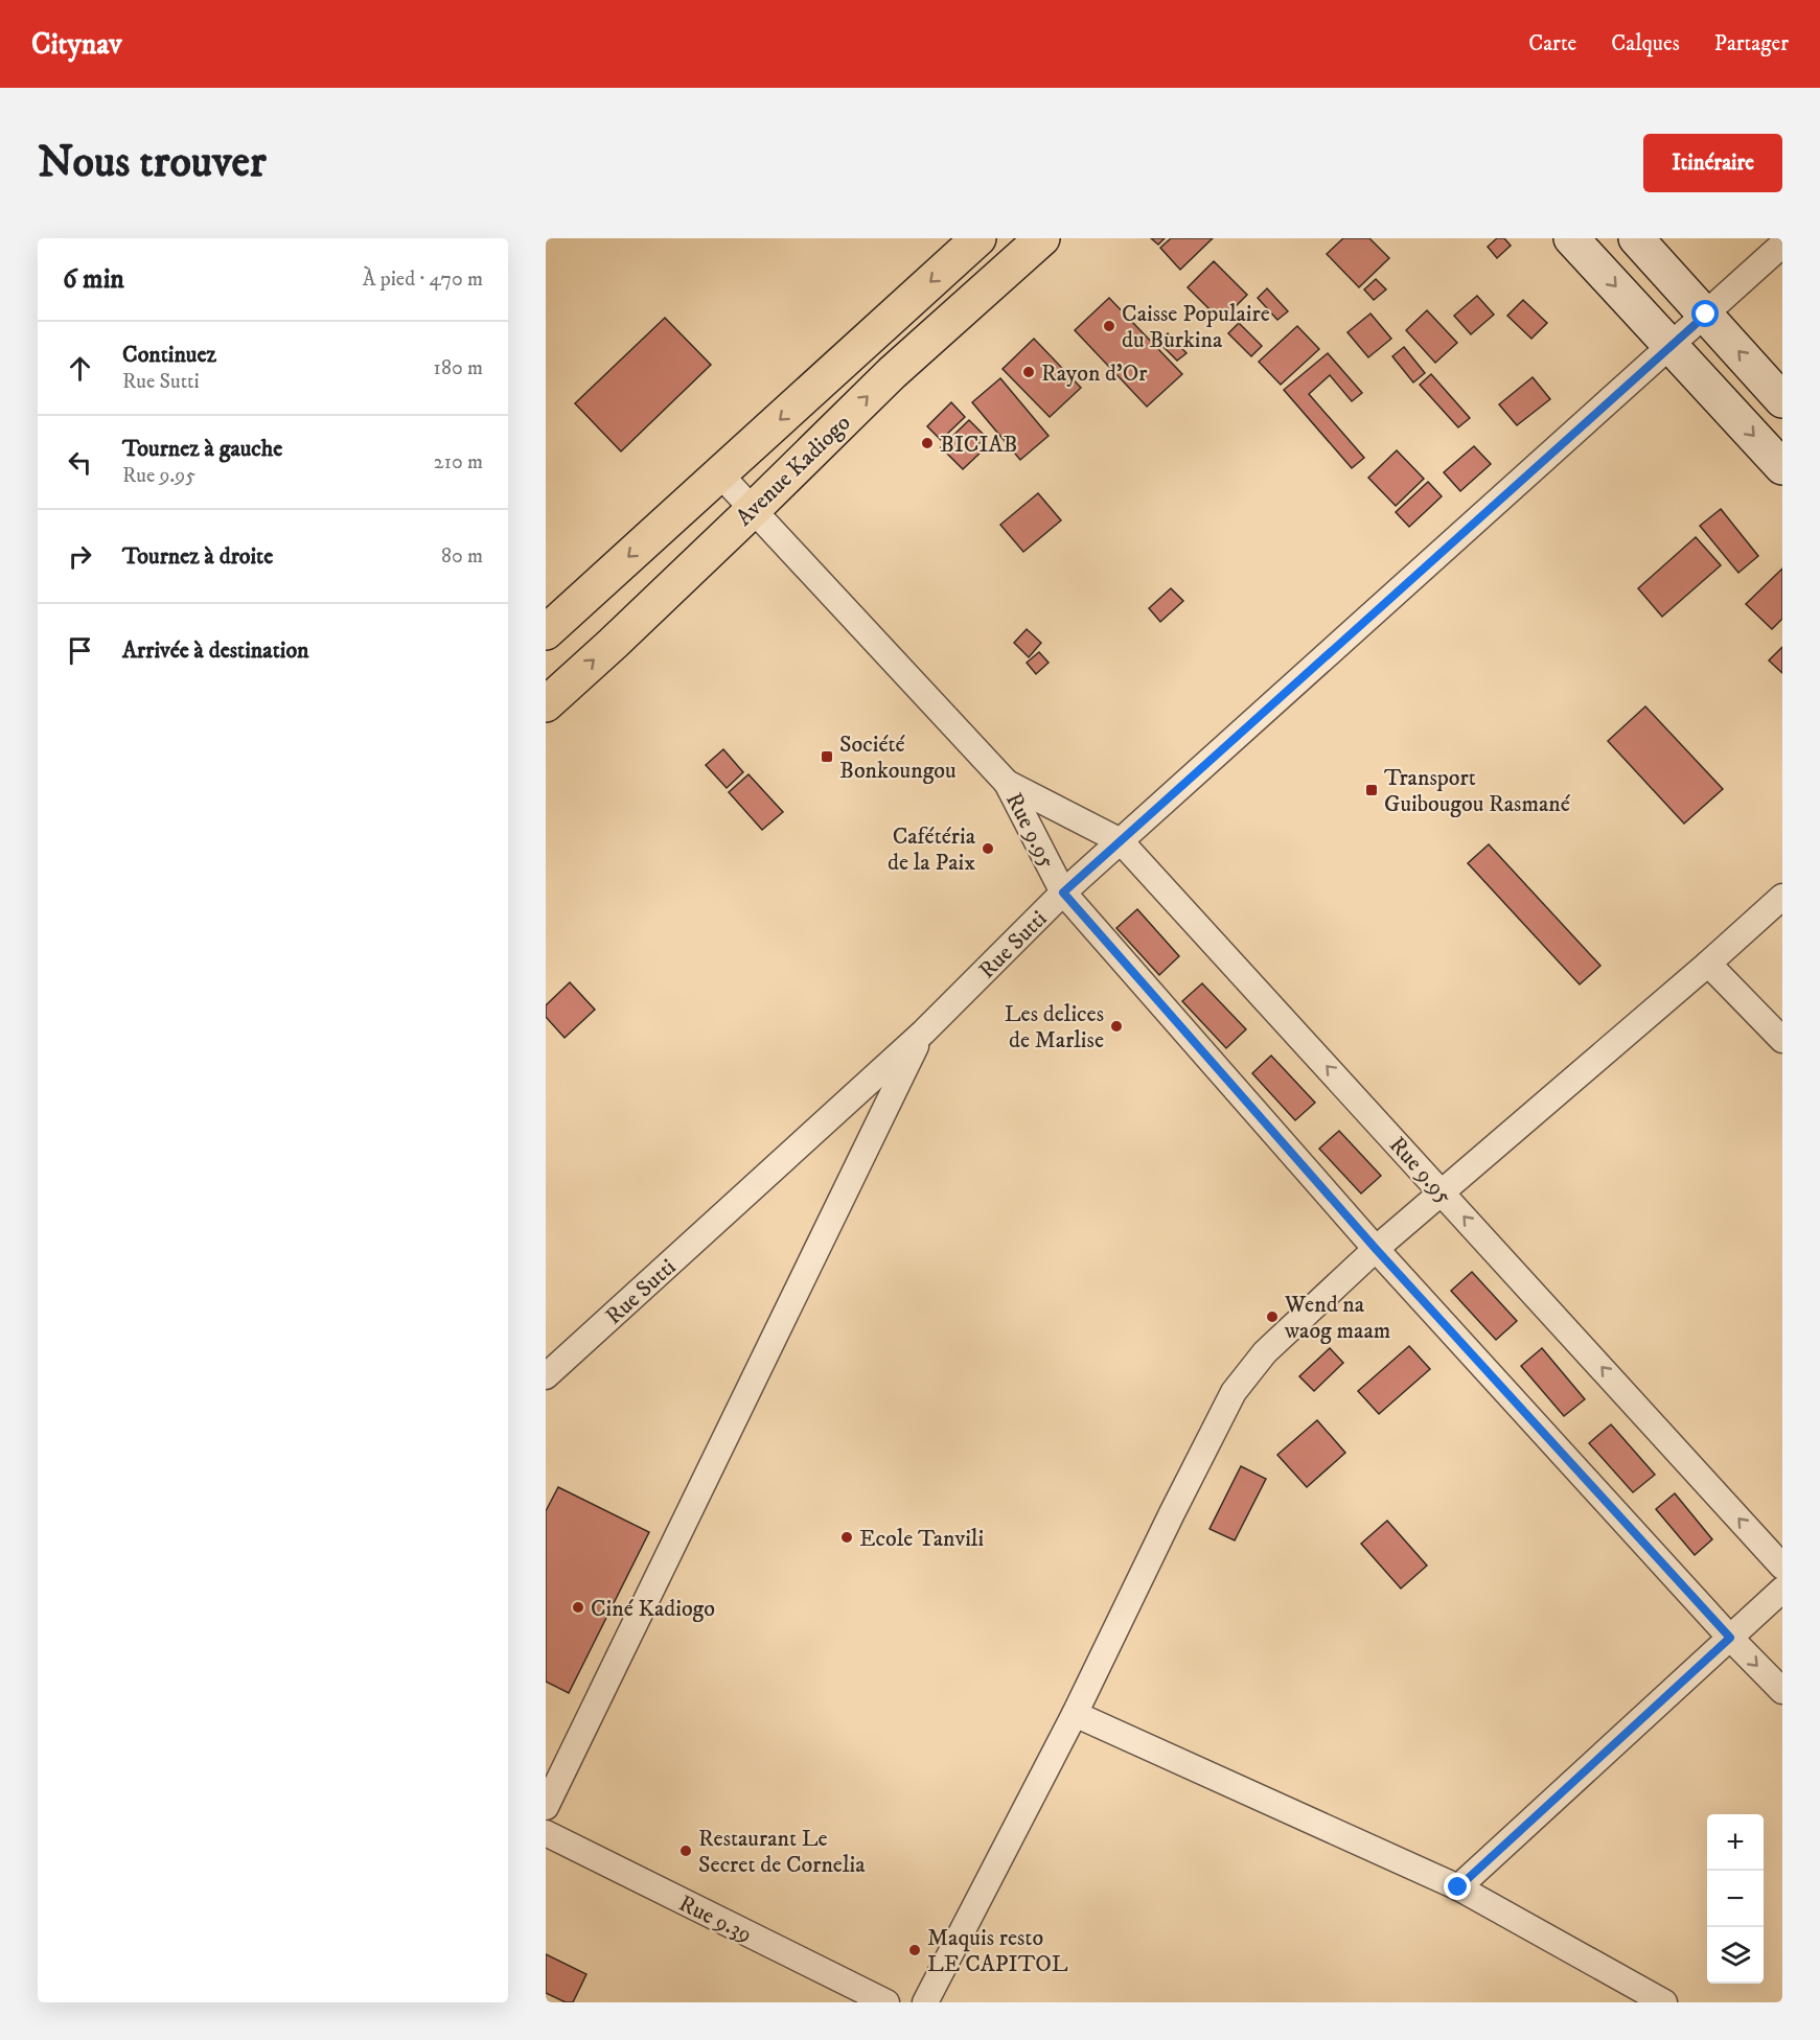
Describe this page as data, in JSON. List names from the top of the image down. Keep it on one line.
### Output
{"streets":{"highway":["Avenue Kadiogo"],"street":["Rue 9.95","Rue Sutti","Rue 9.39"]},"crossings":[["Avenue Kadiogo","Rue 9.95"],["Rue 9.95","Rue Sutti"]],"places":{"other":["Caisse Populaire du Burkina","Rayon d'Or","BICIAB","Cafétéria de la Paix","Les delices de Marlise","Wend na waog maam","Ecole Tanvili","Ciné Kadiogo","Restaurant Le Secret de Cornelia","Maquis resto LE CAPITOL"],"transit":["Société Bonkoungou","Transport Guibougou Rasmané"]},"page":{"header":"Citynav","nav":["Carte","Calques","Partager"],"buttons":"Itinéraire","title":"Nous trouver","heading":["6 min","À pied · 470 m"],"list":[["Continuez","Rue Sutti","180 m"],["Tournez à gauche","Rue 9.95","210 m"],["Tournez à droite","80 m"],"Arrivée à destination"],"map_buttons":["+","−"]}}
